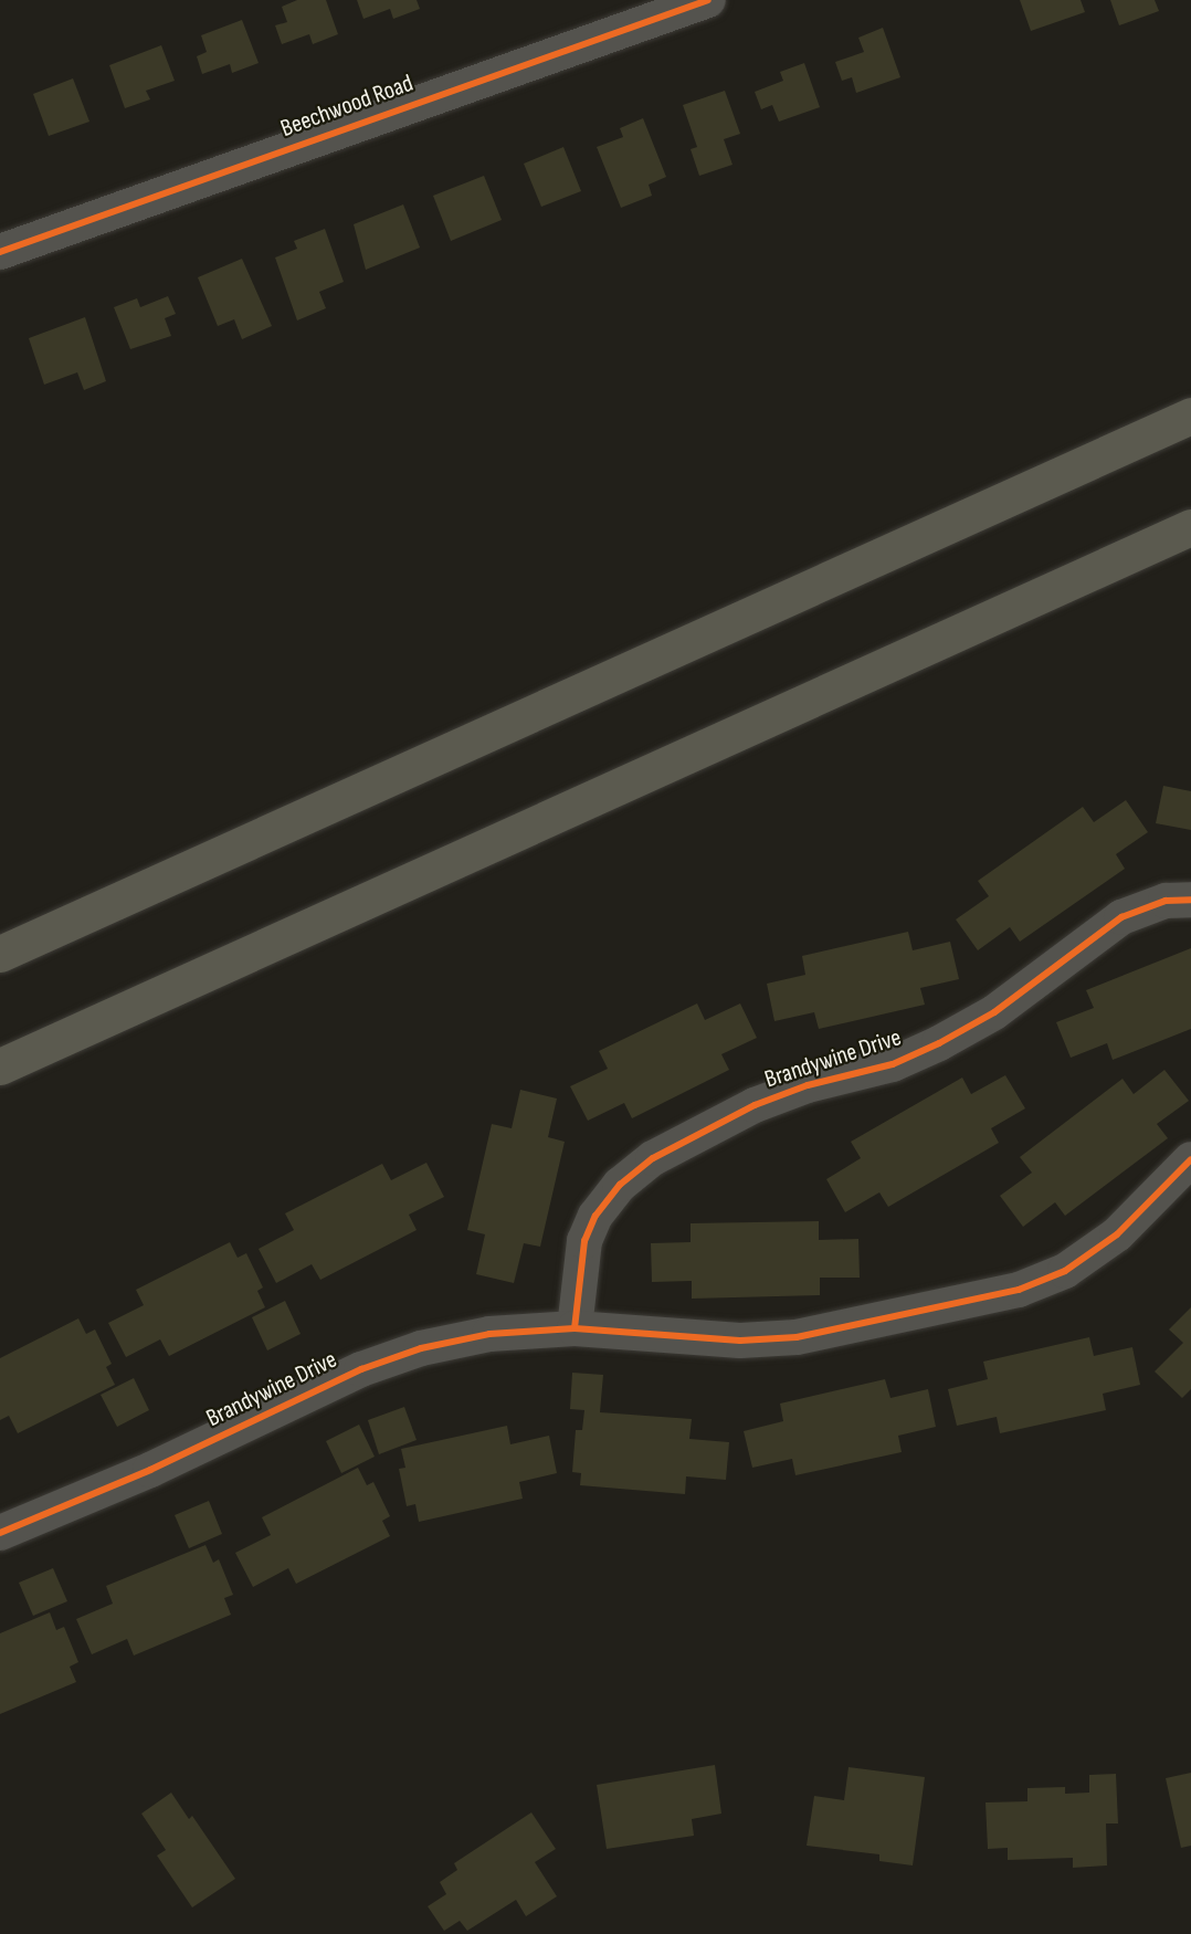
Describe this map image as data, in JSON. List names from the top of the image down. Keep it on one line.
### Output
{"streets":{"street":["Beechwood Road","Brandywine Drive"]}}
